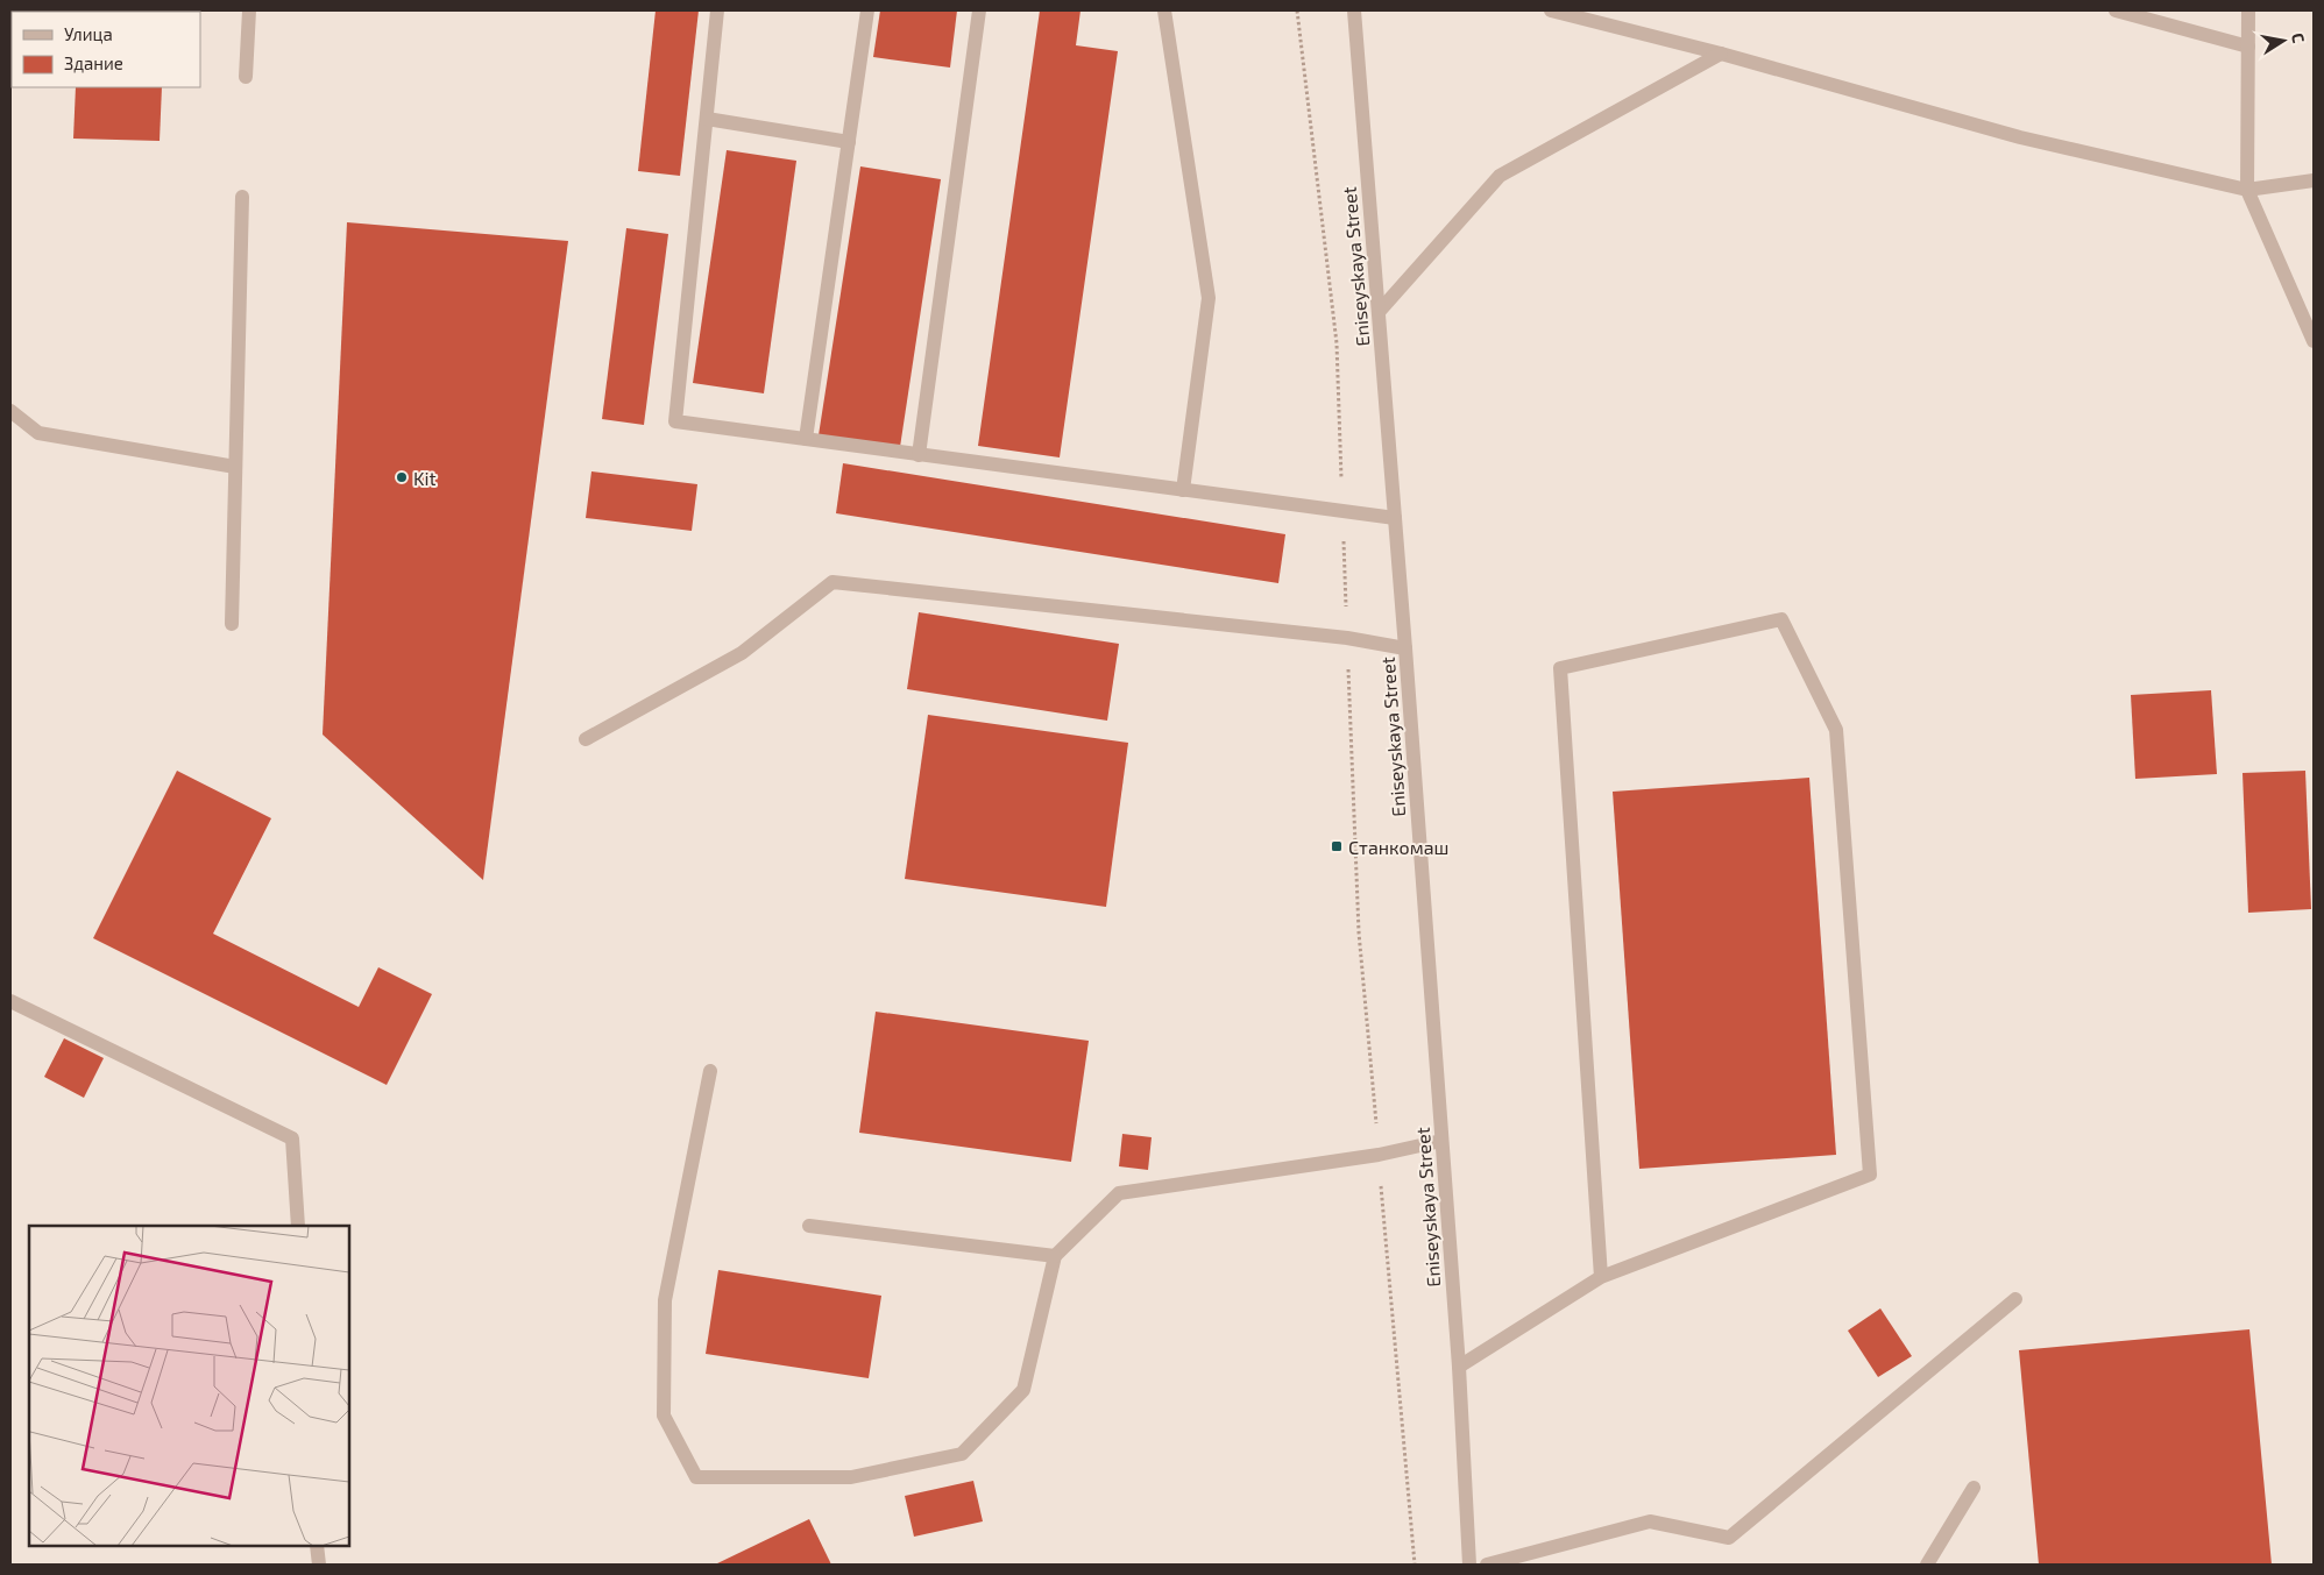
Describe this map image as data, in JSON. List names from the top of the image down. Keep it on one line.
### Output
{"streets":{"street":["Eniseyskaya Street"]},"places":{"other":["Kit"],"transit":["Станкомаш"]},"legend":["Улица","Здание"],"north":"right"}
